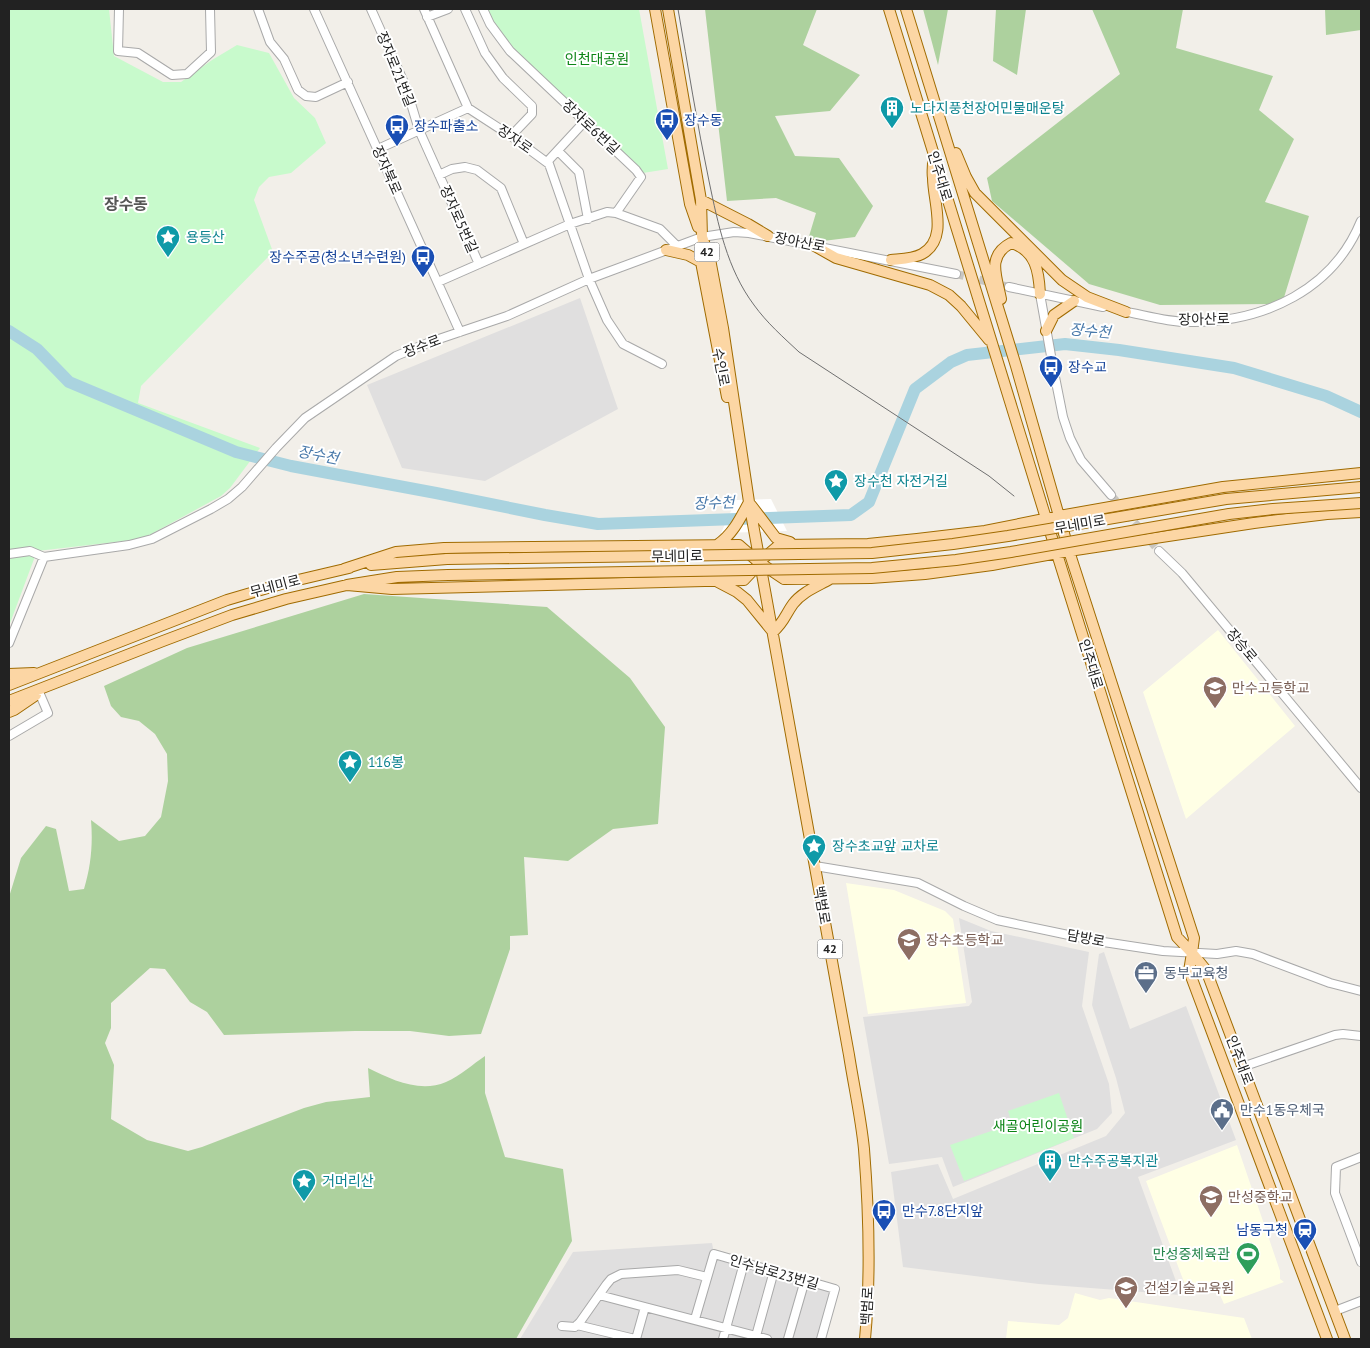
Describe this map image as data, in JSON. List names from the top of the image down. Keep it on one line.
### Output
{"streets":{"main road":["인주대로","42","수인로","무네미로","백범로"],"street":["장자로21번길","장자로6번길","장자로","장자북로","장자로5번길","장아산로","장수로","장승로","담방로","인수남로23번길"]},"crossings":[["장자로21번길","장자로5번길"],["장자로","장자로5번길"],["장자로","장수로"],["장자북로","장자로5번길"],["장자북로","장수로"],["인주대로","담방로"],["장아산로","장수로"],["장아산로","수인로"],["장수로","수인로"],["수인로","백범로"],["백범로","담방로"]],"districts":["장수동"],"water":["장수천"],"parks":["인천대공원","새골어린이공원"],"places":{"building":["노다지풍천장어민물매운탕","만수주공복지관"],"bus stop":["장수동","장수파출소","장수주공(청소년수련원)","장수교","만수7.8단지앞"],"place":["용등산","장수천 자전거길","116봉","장수초교앞 교차로","거머리산"],"school or university":["만수고등학교","장수초등학교","만성중학교","건설기술교육원"],"office":["동부교육청"],"public building":["만수1동우체국"],"station":["남동구청"],"sports":["만성중체육관"]}}
